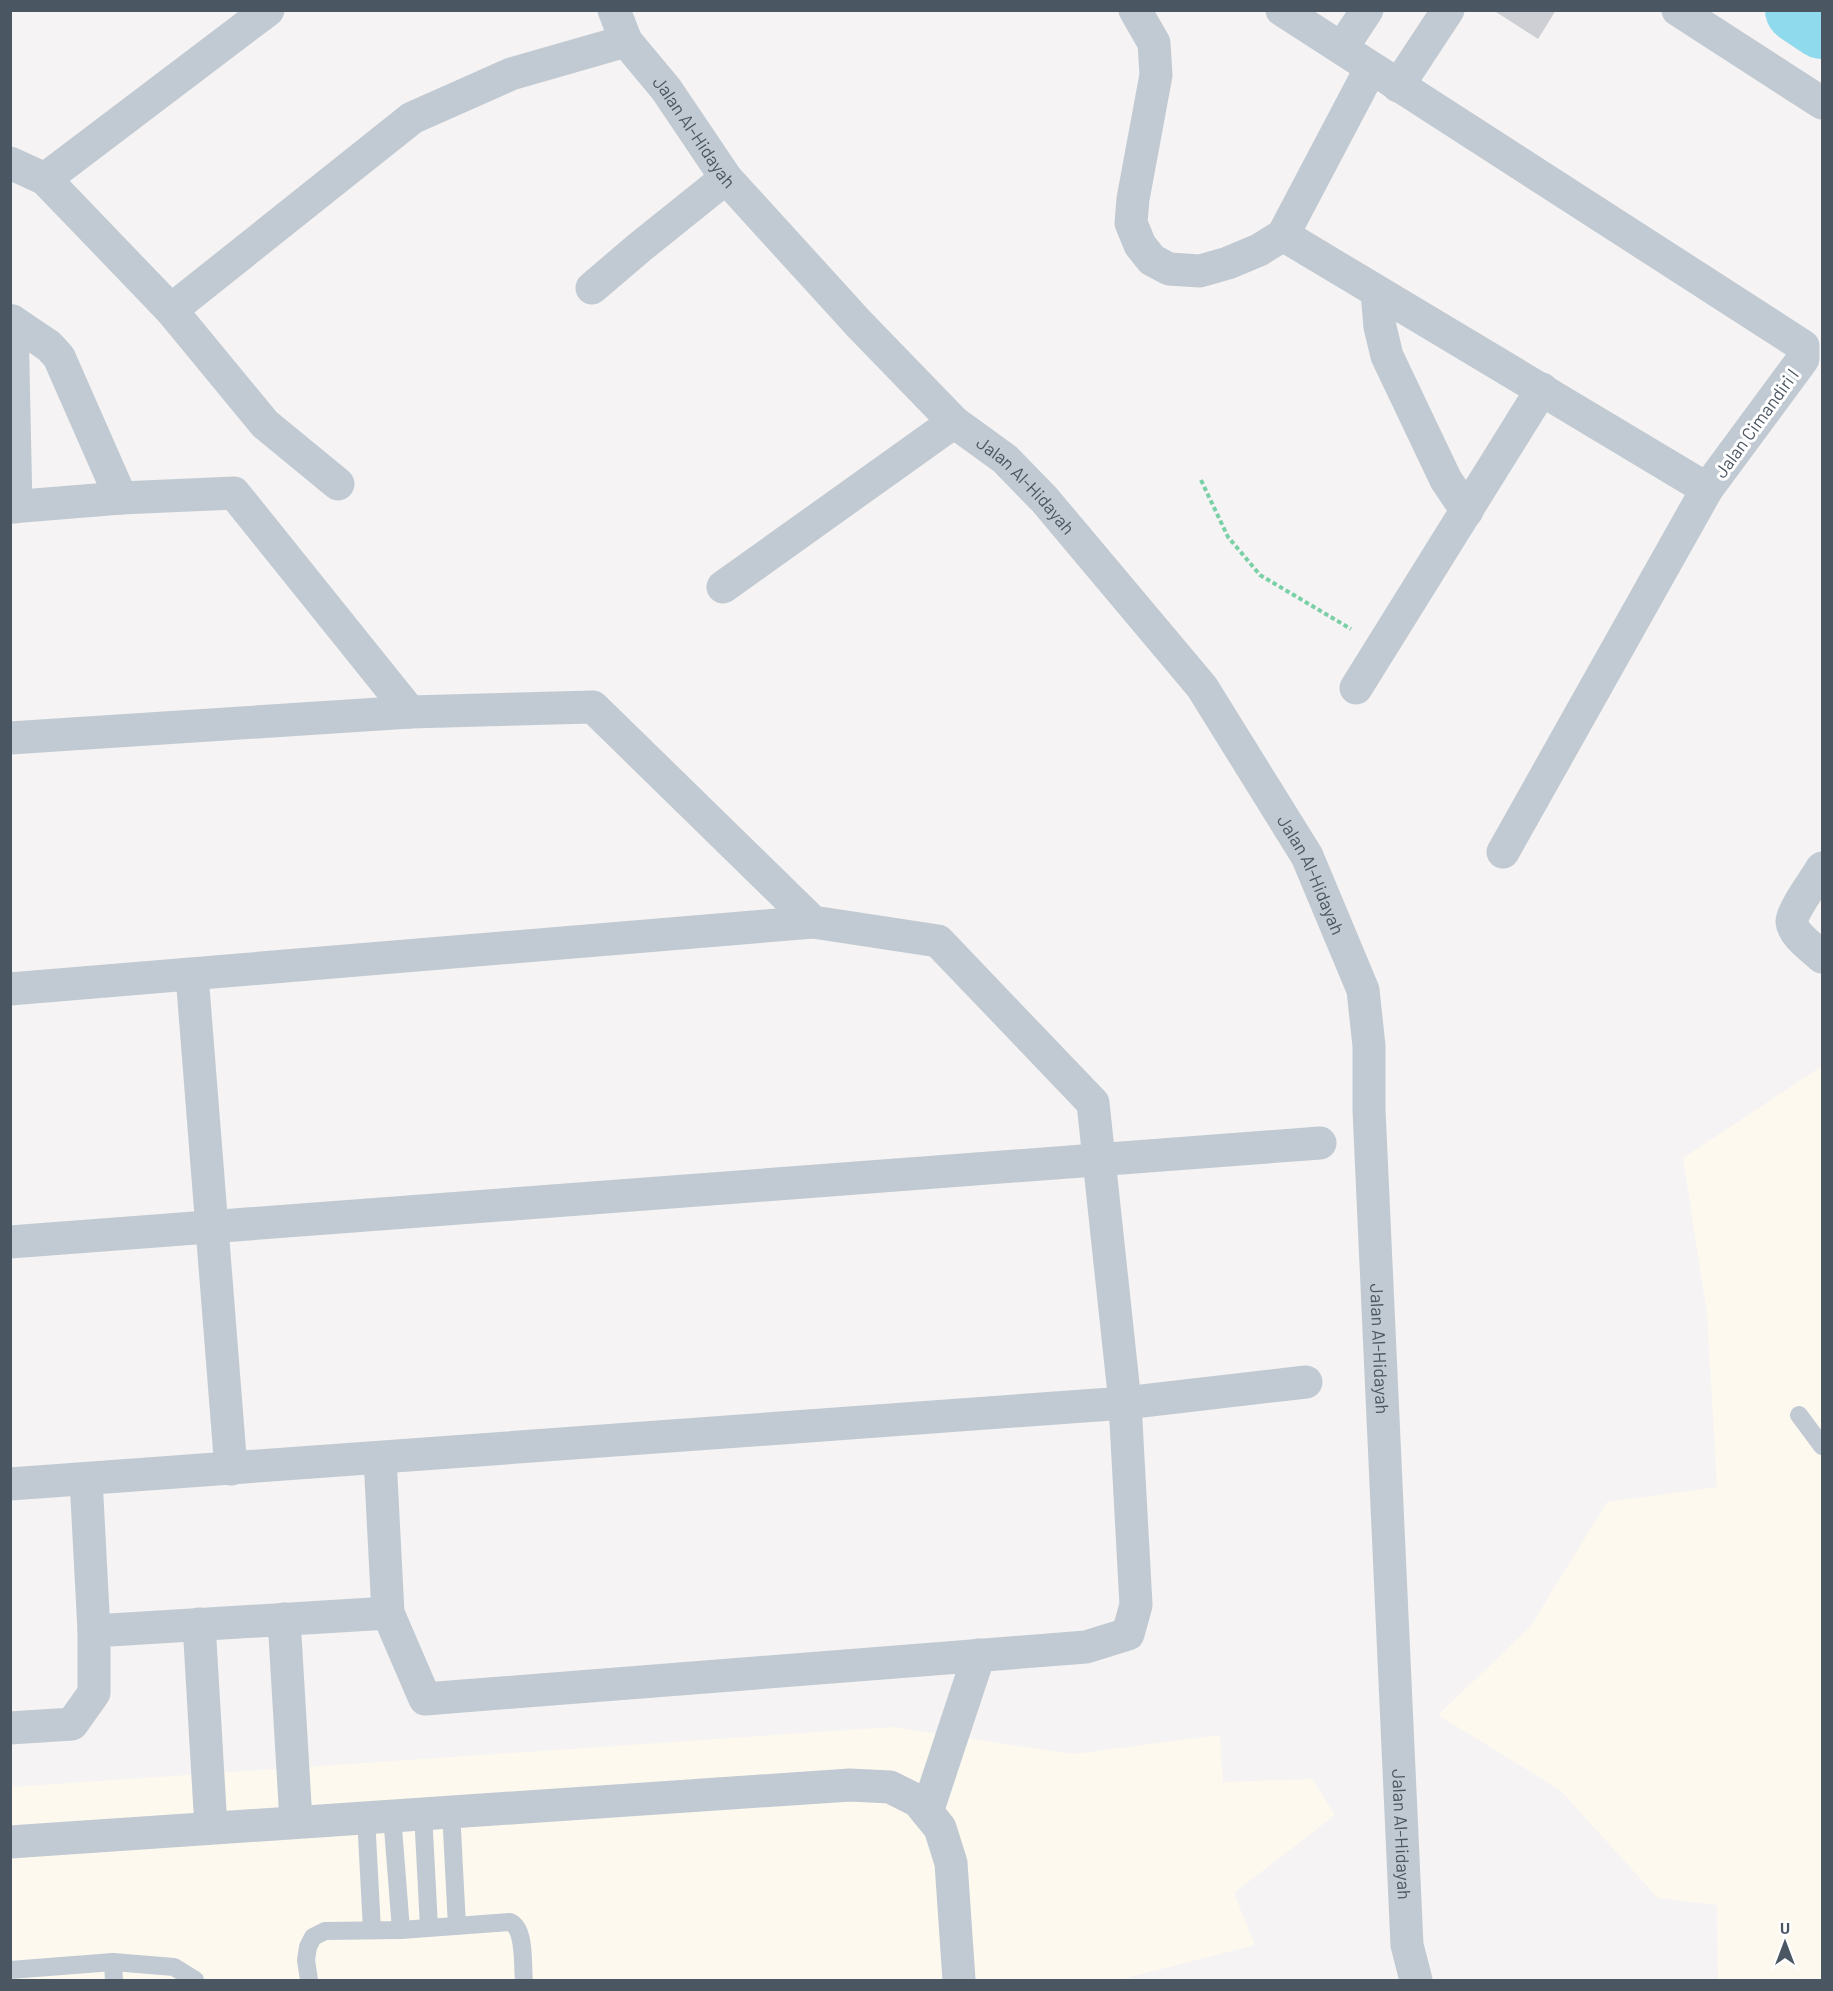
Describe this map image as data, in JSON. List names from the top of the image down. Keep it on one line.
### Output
{"streets":{"street":["Jalan Al-Hidayah","Jalan Cimandiri I"]},"north":"top"}
